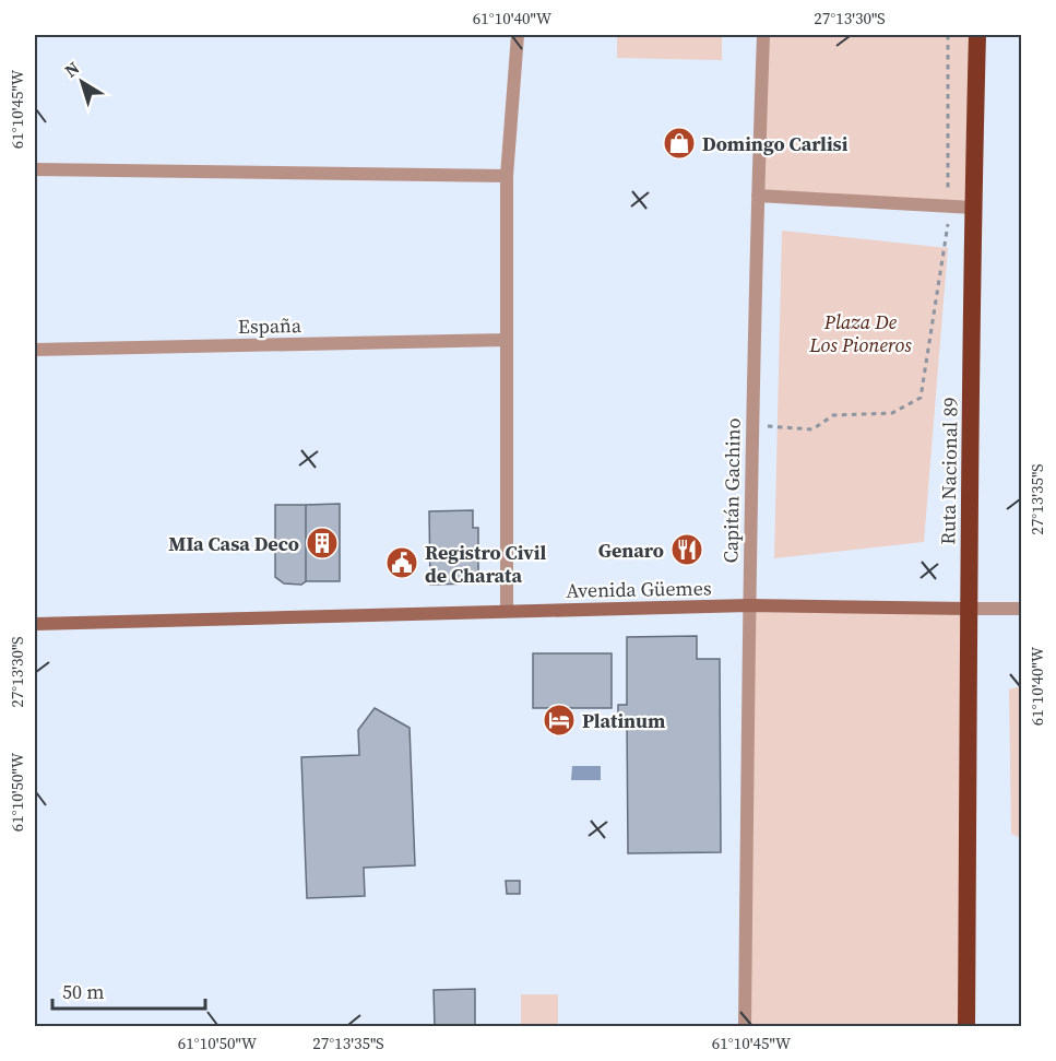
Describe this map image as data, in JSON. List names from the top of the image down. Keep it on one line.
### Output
{"streets":{"highway":["Ruta Nacional 89"],"main road":["Avenida Güemes"],"street":["España","Capitán Gachino"]},"crossings":[["Ruta Nacional 89","Avenida Güemes"],["Capitán Gachino","Avenida Güemes"]],"parks":["Plaza De Los Pioneros"],"places":{"shop":["Domingo Carlisi"],"building":["MIa Casa Deco"],"restaurant":["Genaro"],"public building":["Registro Civil de Charata"],"hotel":["Platinum"]},"scale_bar":"50 m","north":"top left","coordinates":["61°10'40\"W","27°13'30\"S","61°10'45\"W","27°13'35\"S","61°10'50\"W"]}
